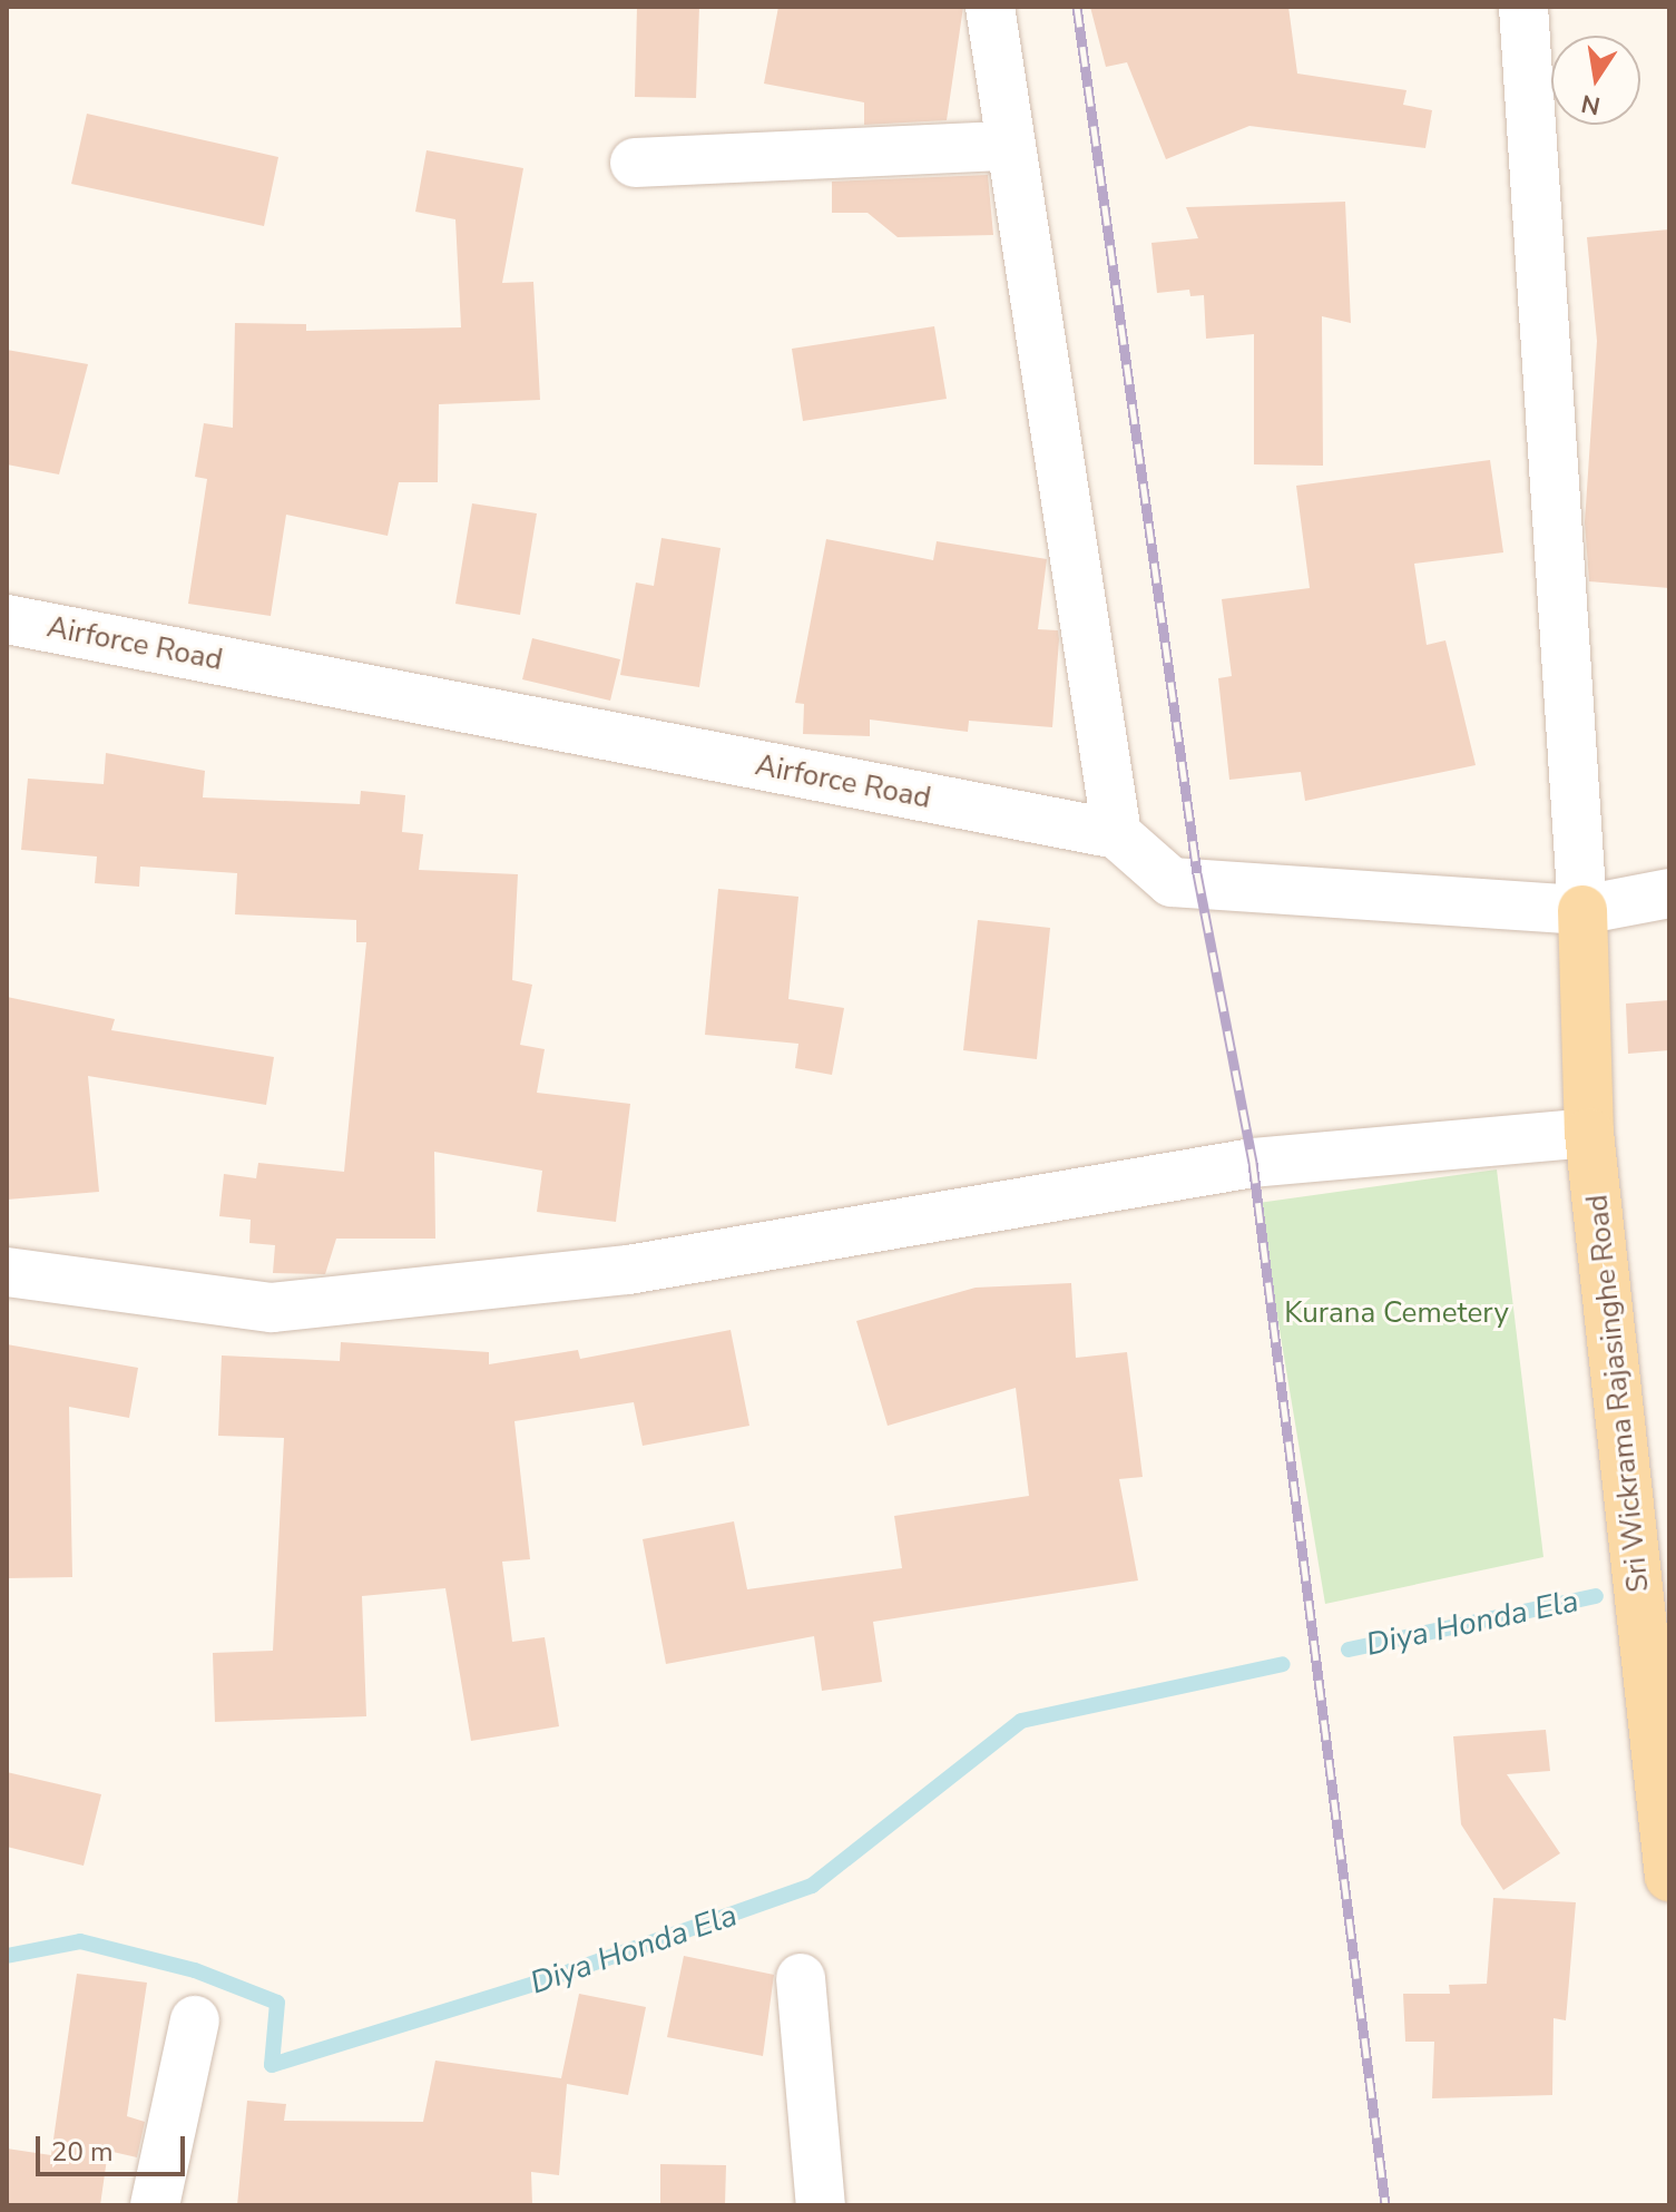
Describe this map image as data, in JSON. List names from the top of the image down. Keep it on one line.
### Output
{"streets":{"main road":["Sri Wickrama Rajasinghe Road"],"street":["Airforce Road"]},"water":["Diya Honda Ela"],"parks":["Kurana Cemetery"],"scale_bar":"20 m","north":"bottom"}
